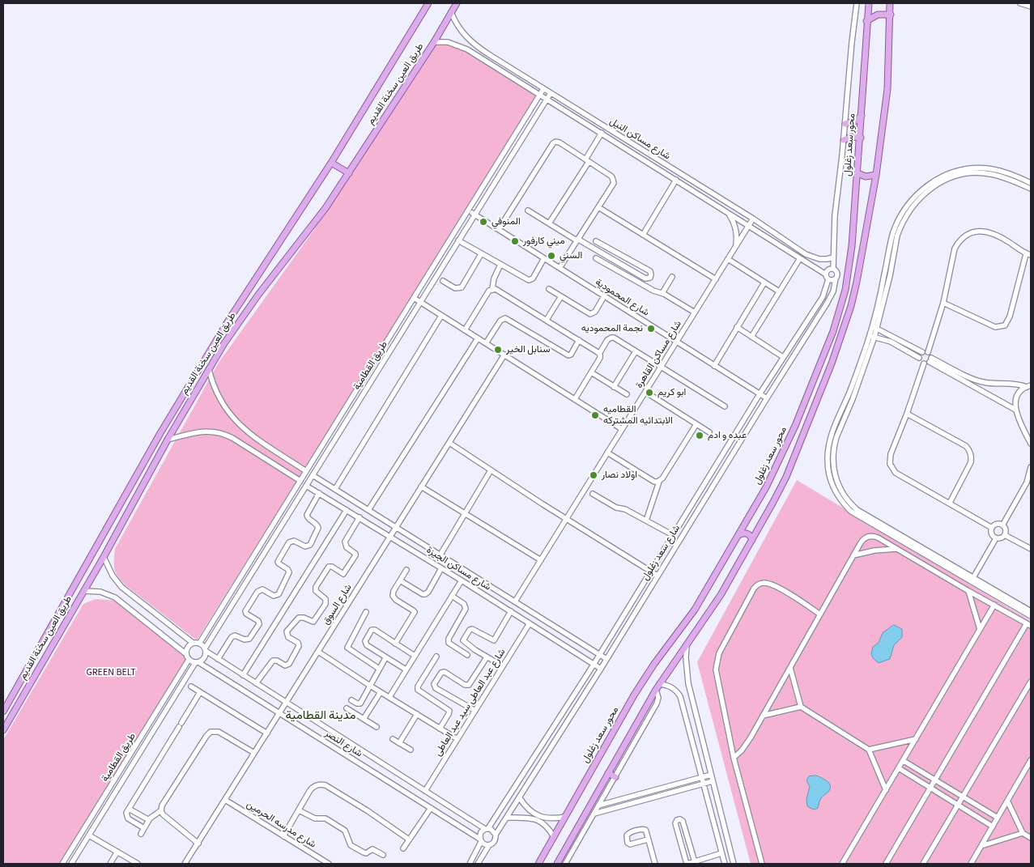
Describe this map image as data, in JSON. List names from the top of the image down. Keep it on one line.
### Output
{"streets":{"main road":["طريق العين سخنة القديم","محور سعد زغلول"],"street":["شارع مساكن النيل","شارع المحمودية","شارع مساكن القاهرة","طريق القطامية","شارع سعد زغلول","شارع مساكن الجيزة","شارع السوق","شارع عبد العاطى سيد عبد العاطى","شارع النصر","شارع مدرسه الحرمين"]},"crossings":[["طريق العين سخنة القديم","شارع مساكن النيل"],["شارع مساكن النيل","شارع مساكن القاهرة"],["شارع مساكن النيل","طريق القطامية"],["شارع مساكن النيل","شارع سعد زغلول"],["شارع المحمودية","شارع مساكن القاهرة"],["شارع المحمودية","طريق القطامية"],["شارع المحمودية","شارع سعد زغلول"],["شارع مساكن القاهرة","شارع مساكن الجيزة"],["طريق القطامية","شارع مساكن الجيزة"],["طريق القطامية","شارع النصر"],["شارع سعد زغلول","شارع مساكن الجيزة"],["شارع سعد زغلول","شارع النصر"],["شارع مساكن الجيزة","شارع السوق"],["شارع مساكن الجيزة","شارع عبد العاطى سيد عبد العاطى"],["شارع السوق","شارع النصر"],["شارع السوق","شارع مدرسه الحرمين"],["شارع عبد العاطى سيد عبد العاطى","شارع النصر"]],"districts":["مدينة القطامية"],"parks":["GREEN BELT"],"places":["المنوفي","ميني كارفور","السني","نجمة المحموديه","سنابل الخير","ابو كريم","القطاميه الابتدائيه المشتركه","عبده و ادم","اولاد نصار"]}
